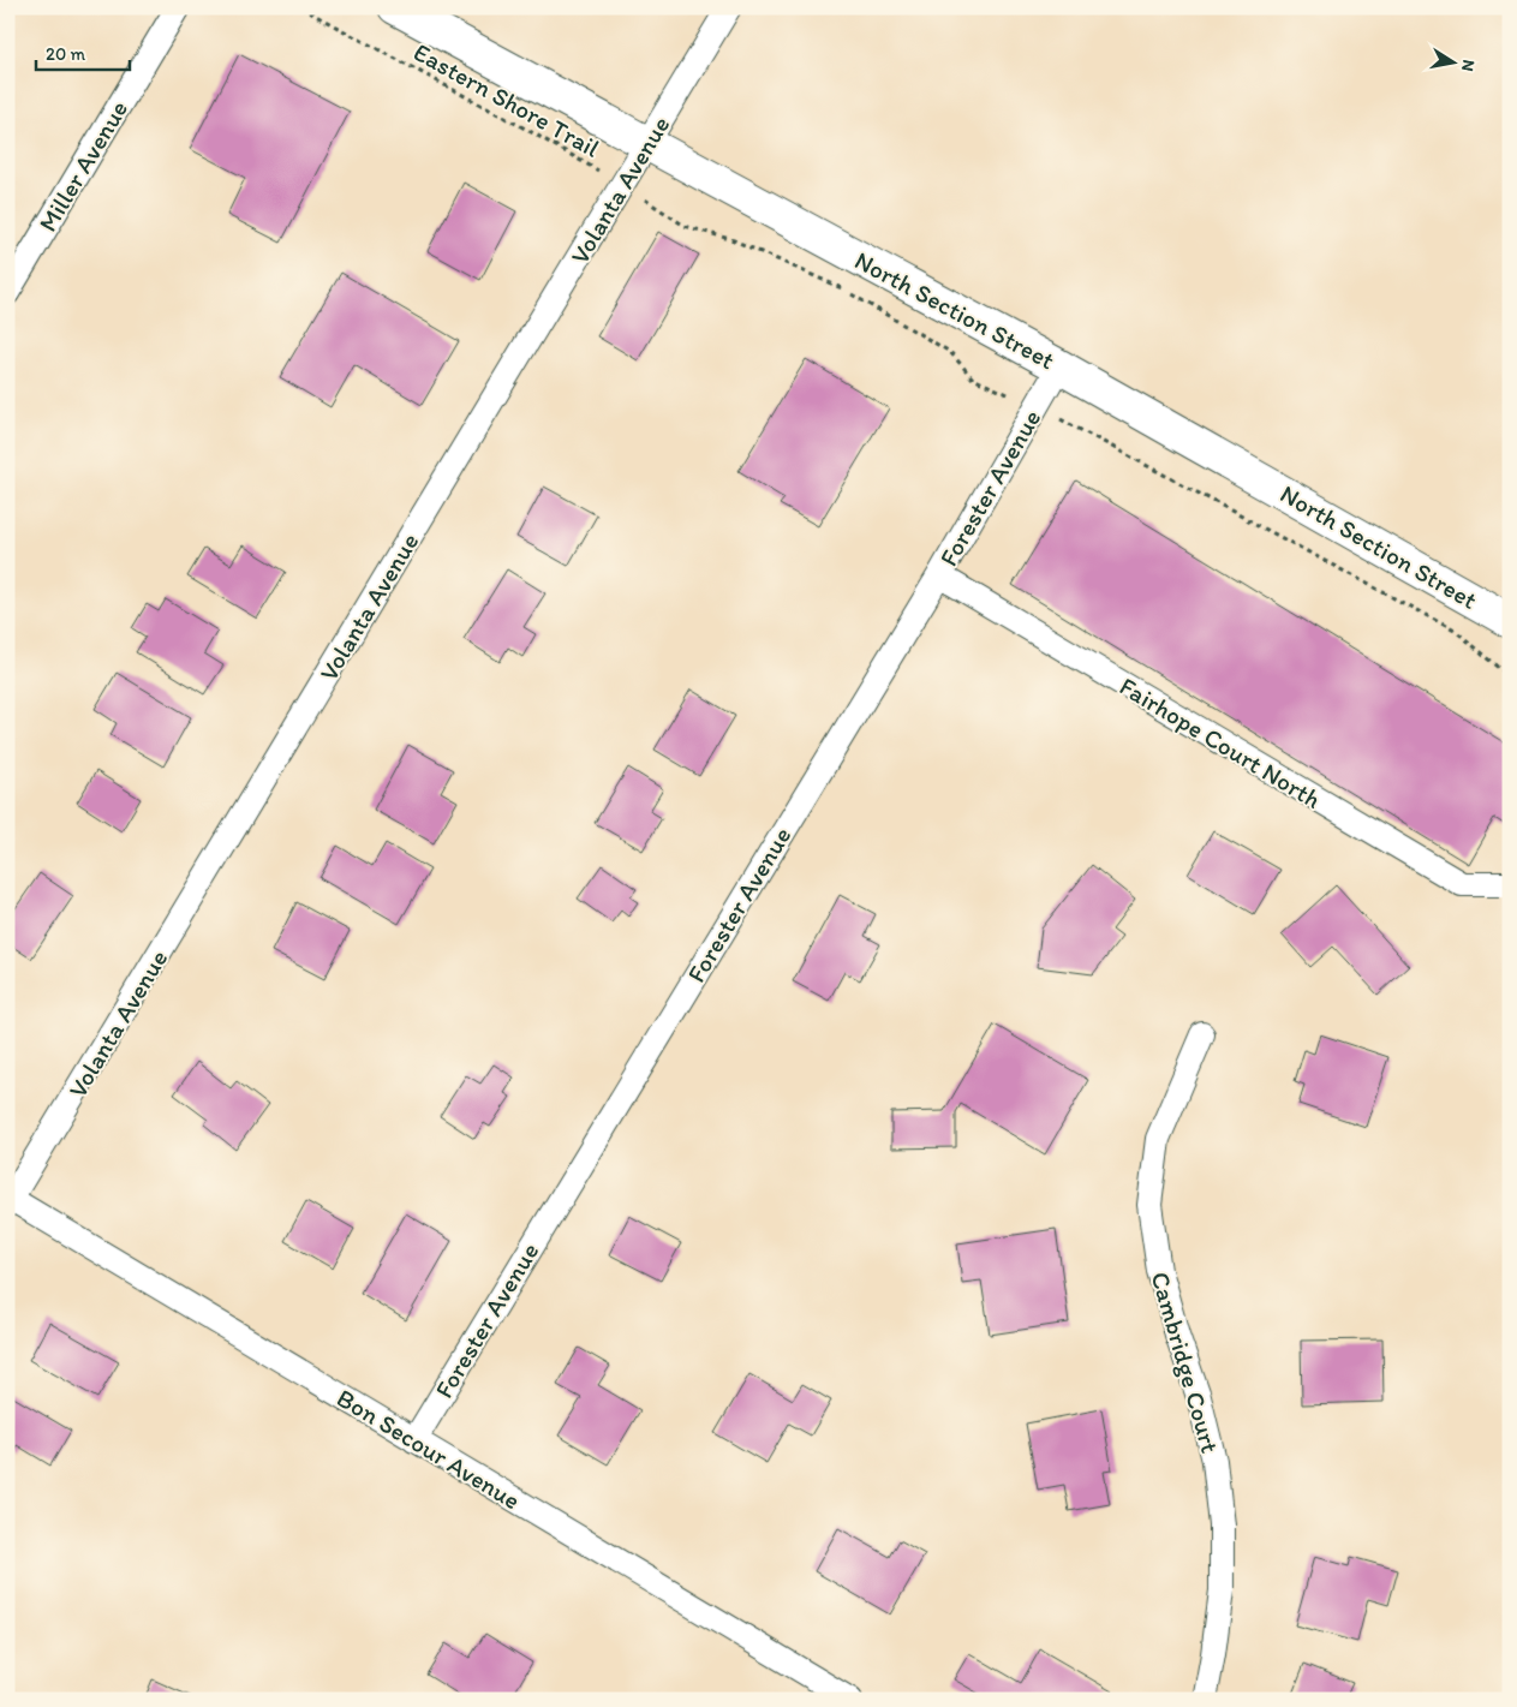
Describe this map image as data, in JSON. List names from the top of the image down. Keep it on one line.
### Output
{"streets":{"main road":["North Section Street"],"street":["Miller Avenue","Volanta Avenue","Forester Avenue","Fairhope Court North","Cambridge Court","Bon Secour Avenue"],"path":["Eastern Shore Trail"]},"crossings":[["Eastern Shore Trail","Volanta Avenue"],["Eastern Shore Trail","Forester Avenue"],["Volanta Avenue","North Section Street"],["Volanta Avenue","Bon Secour Avenue"],["North Section Street","Forester Avenue"],["Forester Avenue","Fairhope Court North"],["Forester Avenue","Bon Secour Avenue"]],"scale_bar":"20 m","north":"right"}
